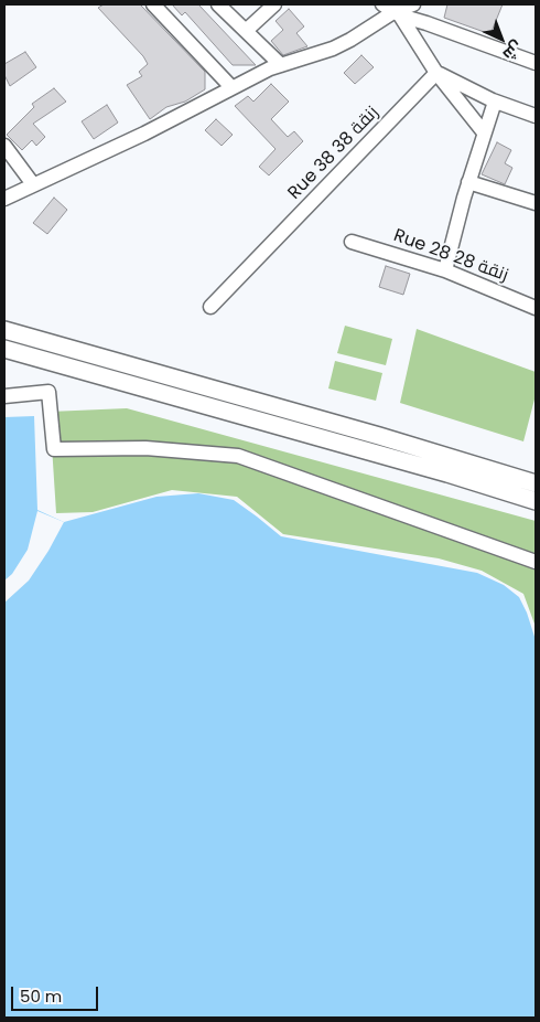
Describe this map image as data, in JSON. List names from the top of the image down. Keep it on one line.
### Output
{"streets":{"street":["Rue 38 زنقة 38","Rue 28 زنقة 28"]},"scale_bar":"50 m","north":"bottom right"}
